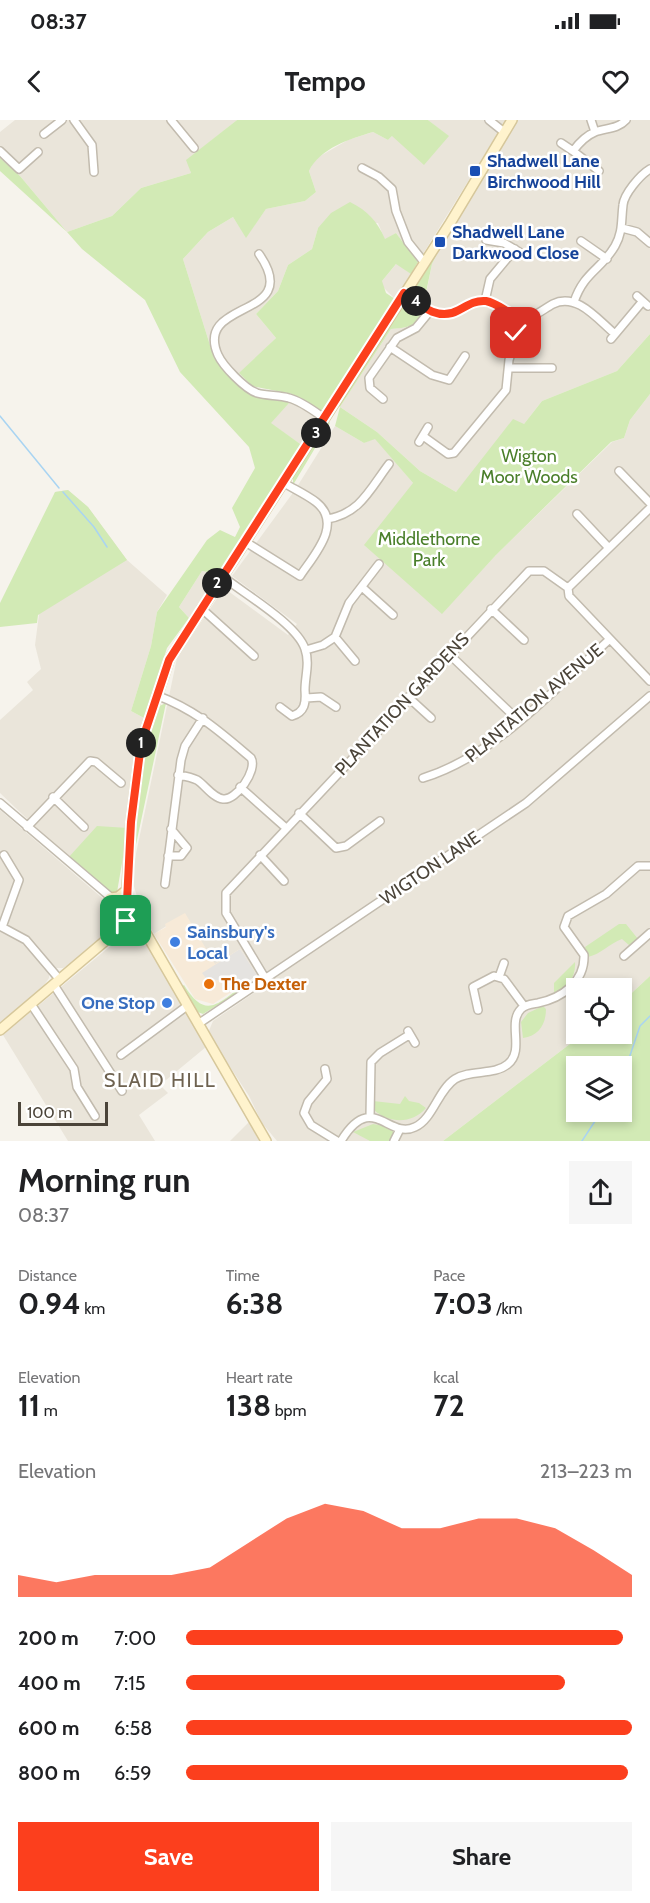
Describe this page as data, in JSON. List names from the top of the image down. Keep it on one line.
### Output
{"streets":{"street":["PLANTATION AVENUE","PLANTATION GARDENS","WIGTON LANE"]},"crossings":[["PLANTATION AVENUE","PLANTATION GARDENS"],["PLANTATION GARDENS","WIGTON LANE"]],"districts":["SLAID HILL"],"parks":["Wigton Moor Woods","Middlethorne Park"],"places":{"transit":["Shadwell Lane Birchwood Hill","Shadwell Lane Darkwood Close"],"other":["Sainsbury's Local","The Dexter","One Stop"]},"scale_bar":"100 m","page":{"status":"08:37","header":"Tempo","pins":["4","3","2","1"],"scale":"100 m","heading":["Morning run","08:37"],"stats":[["Distance","0.94 km"],["Time","6:38"],["Pace","7:03 /km"],["Elevation","11 m"],["Heart rate","138 bpm"],["kcal","72"]],"chart":["Elevation","213–223 m"],"list":[{"name":"200 m","note":"7:00"},{"name":"400 m","note":"7:15"},{"name":"600 m","note":"6:58"},{"name":"800 m","note":"6:59"}],"buttons":["Save","Share"]}}
